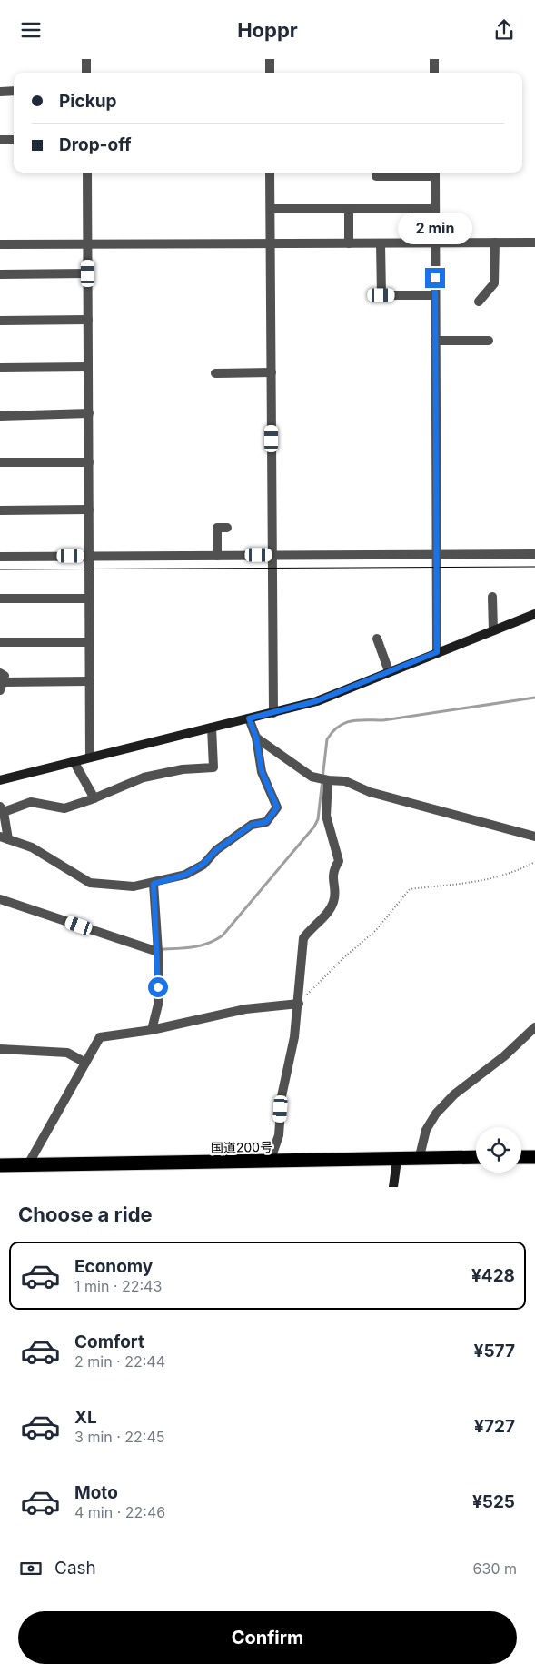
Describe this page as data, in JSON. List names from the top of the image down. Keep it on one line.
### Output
{"streets":{"highway":["国道200号"]},"page":{"header":"Hoppr","banner":["Pickup","Drop-off"],"bubble":"2 min","heading":"Choose a ride","list":[{"name":"Economy","note":"1 min · 22:43","value":"¥428"},{"name":"Comfort","note":"2 min · 22:44","value":"¥577"},{"name":"XL","note":"3 min · 22:45","value":"¥727"},{"name":"Moto","note":"4 min · 22:46","value":"¥525"}],"pay":["Cash","630 m"],"buttons":"Confirm"}}
